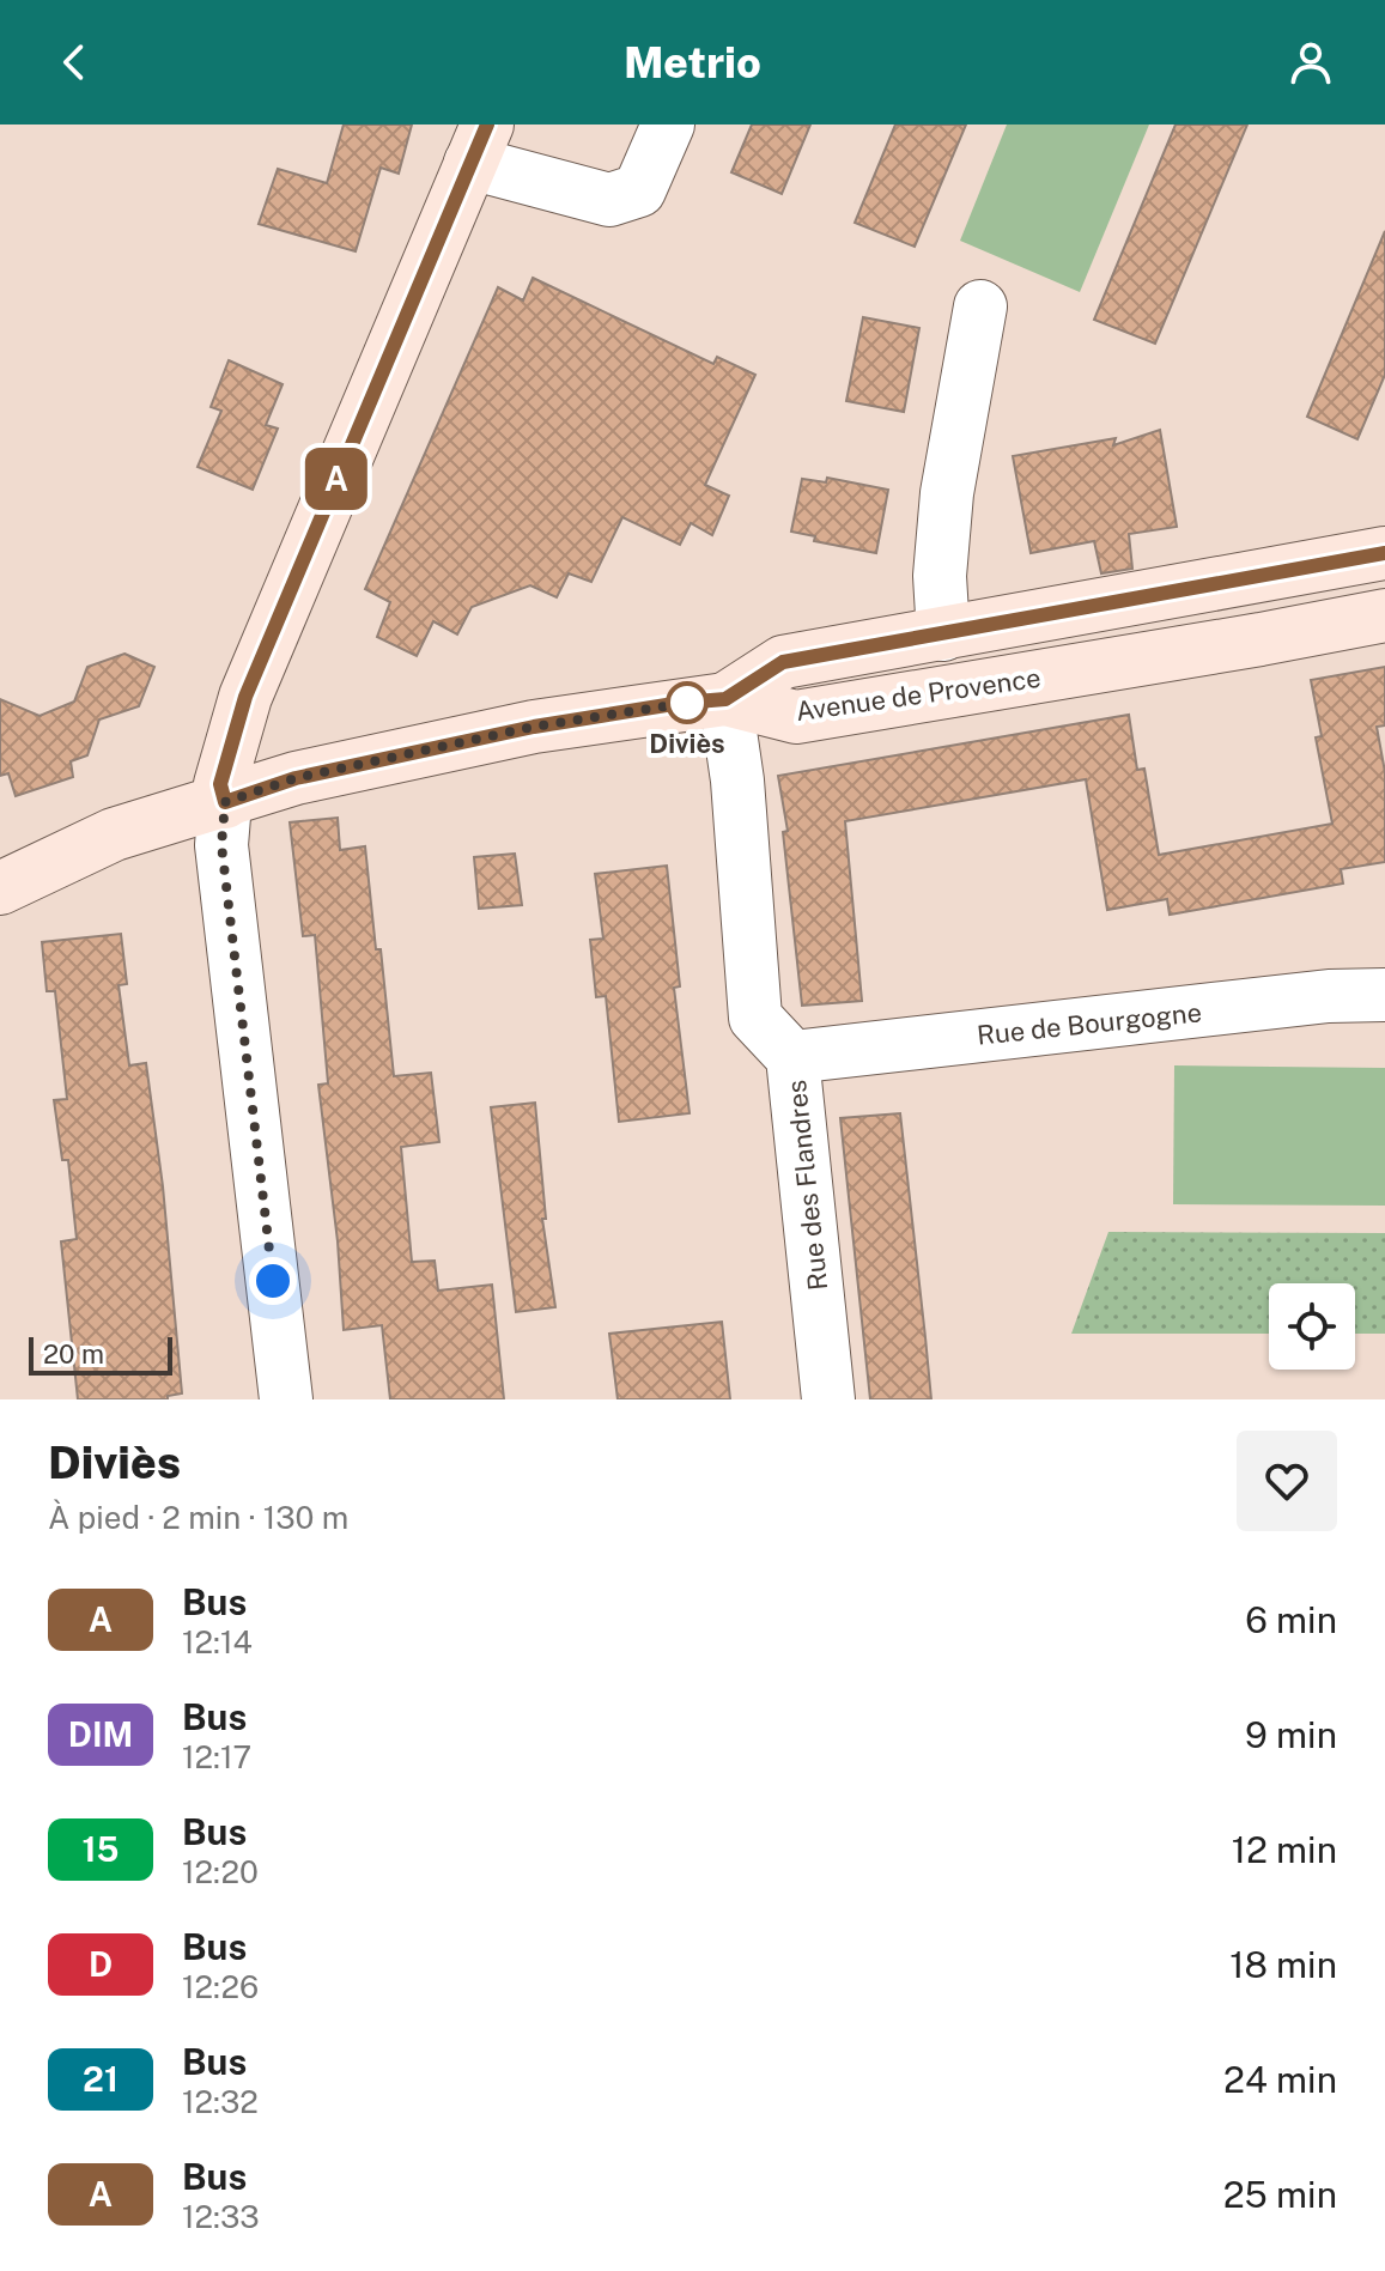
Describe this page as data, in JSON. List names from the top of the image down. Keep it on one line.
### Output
{"streets":{"street":["Avenue de Provence","Rue de Bourgogne","Rue des Flandres"]},"crossings":[["Avenue de Provence","Rue des Flandres"],["Rue de Bourgogne","Rue des Flandres"]],"places":["Diviès"],"lines":["bus line A"],"scale_bar":"20 m","page":{"header":"Metrio","on_map":"A","scale":"20 m","heading":["Diviès","À pied · 2 min · 130 m"],"list":[{"mark":"A","name":"Bus","note":"12:14","value":"6 min"},{"mark":"DIM","name":"Bus","note":"12:17","value":"9 min"},{"mark":"15","name":"Bus","note":"12:20","value":"12 min"},{"mark":"D","name":"Bus","note":"12:26","value":"18 min"},{"mark":"21","name":"Bus","note":"12:32","value":"24 min"},{"mark":"A","name":"Bus","note":"12:33","value":"25 min"}]}}
